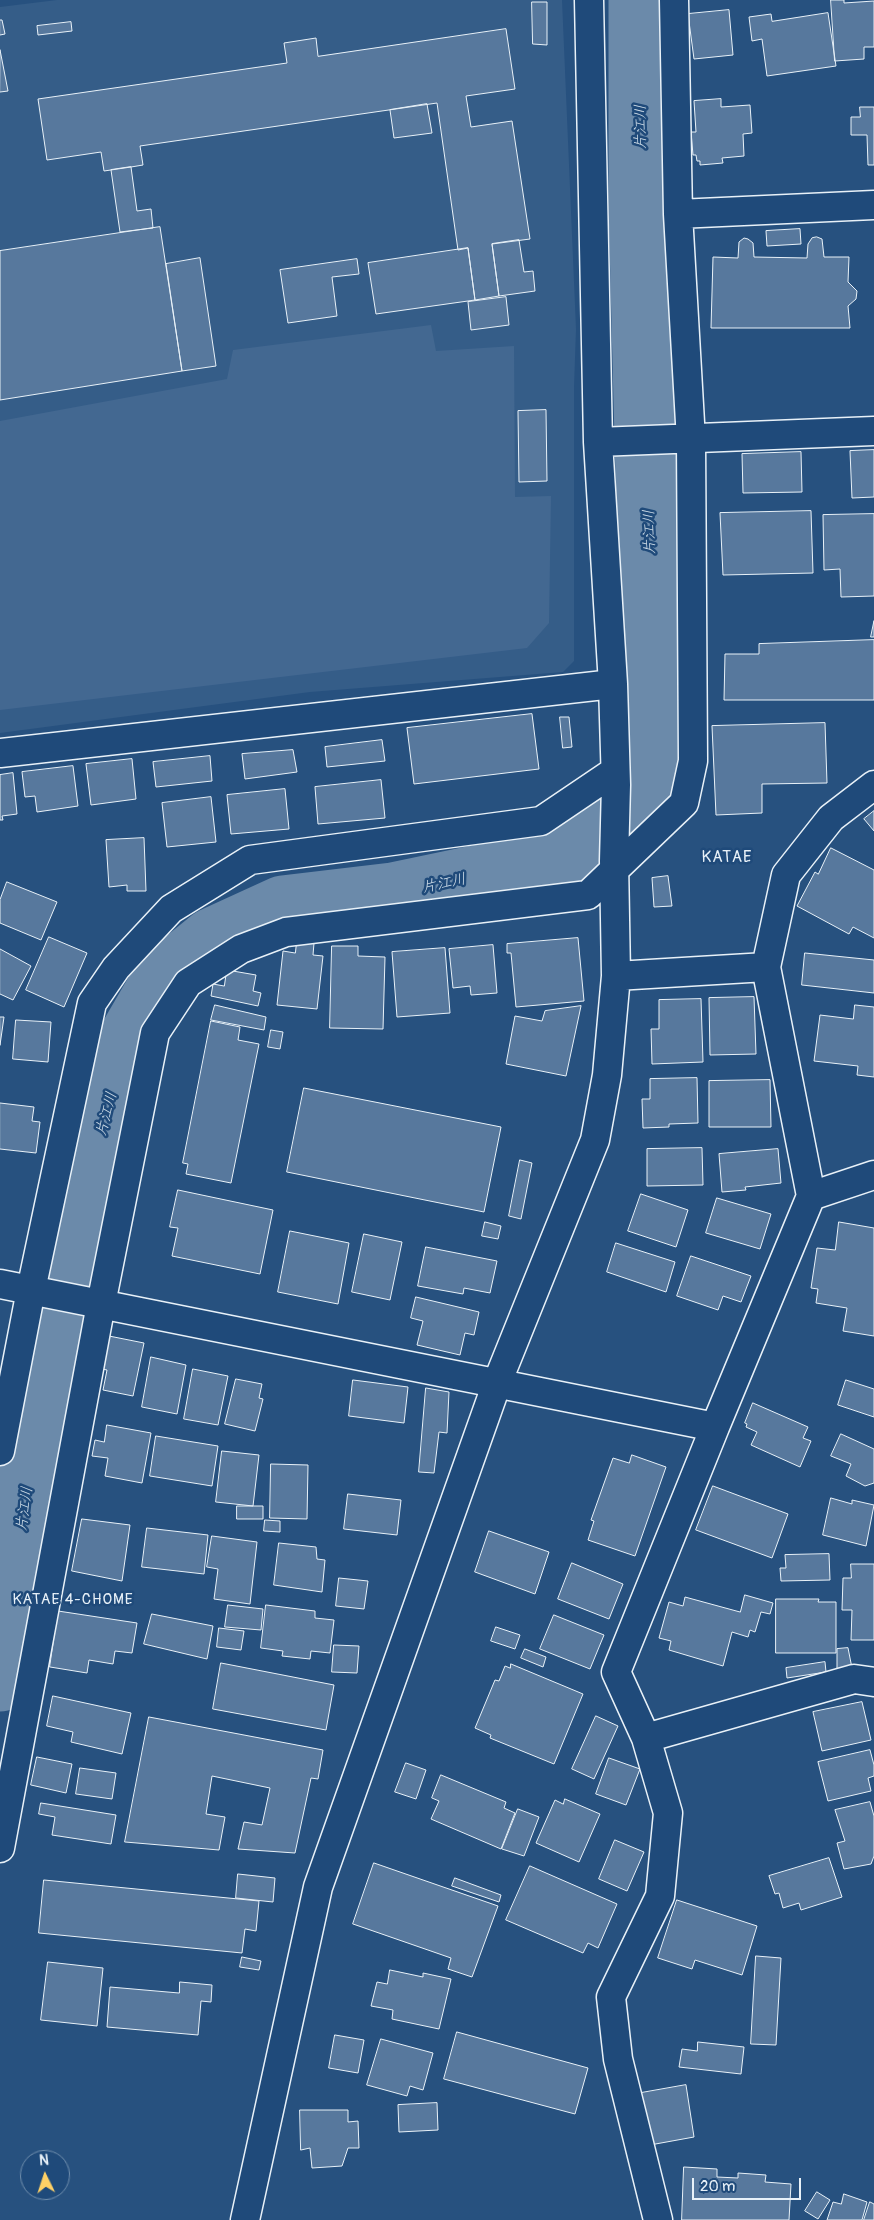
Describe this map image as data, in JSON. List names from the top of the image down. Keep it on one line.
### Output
{"districts":["KATAE","KATAE 4-CHOME"],"water":["片江川"],"scale_bar":"20 m","north":"top"}
